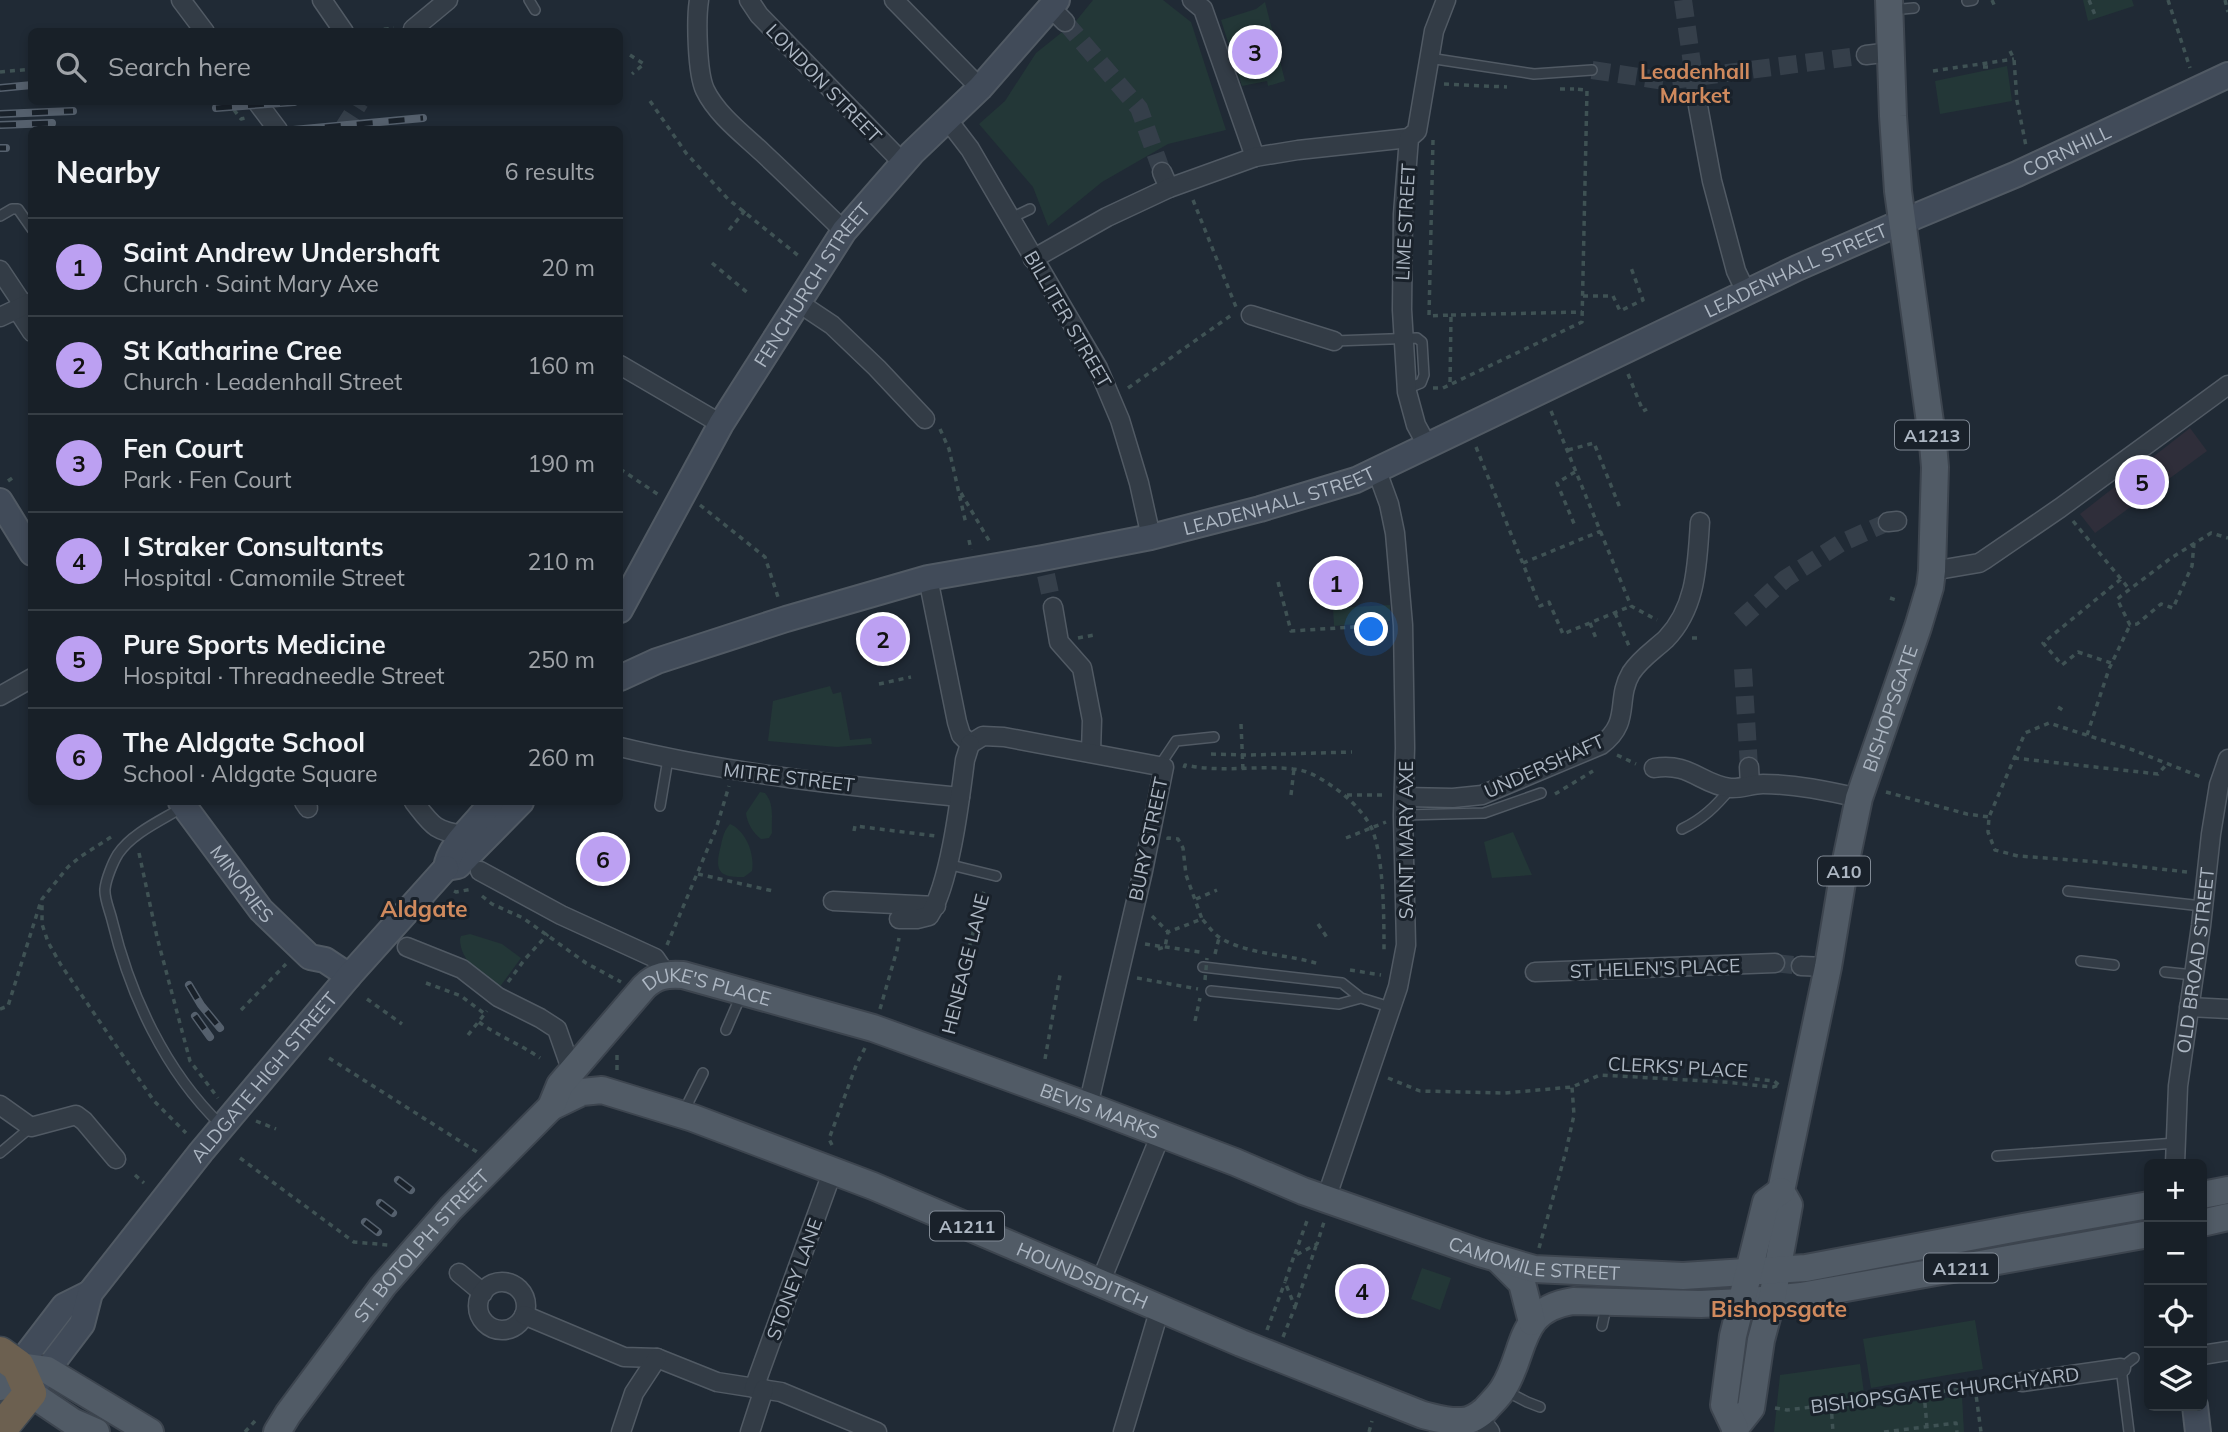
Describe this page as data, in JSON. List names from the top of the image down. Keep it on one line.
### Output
{"streets":{"main road":["A1213","BISHOPSGATE","A10","DUKE'S PLACE","BEVIS MARKS","A1211","ST. BOTOLPH STREET","CAMOMILE STREET","HOUNDSDITCH"],"street":["LONDON STREET","CORNHILL","LIME STREET","LEADENHALL STREET","FENCHURCH STREET","BILLITER STREET","UNDERSHAFT","MITRE STREET","BURY STREET","SAINT MARY AXE","MINORIES","OLD BROAD STREET","ST HELEN'S PLACE","ALDGATE HIGH STREET","STONEY LANE","BISHOPSGATE CHURCHYARD"],"lane":["HENEAGE LANE"],"path":["CLERKS' PLACE"]},"crossings":[["LONDON STREET","FENCHURCH STREET"],["CORNHILL","LEADENHALL STREET"],["CORNHILL","A1213"],["CORNHILL","BISHOPSGATE"],["LIME STREET","LEADENHALL STREET"],["LEADENHALL STREET","BILLITER STREET"],["LEADENHALL STREET","A1213"],["LEADENHALL STREET","BISHOPSGATE"],["LEADENHALL STREET","SAINT MARY AXE"],["FENCHURCH STREET","BILLITER STREET"],["A1213","BISHOPSGATE"],["BISHOPSGATE","A1211"],["BISHOPSGATE","CAMOMILE STREET"],["BISHOPSGATE","BISHOPSGATE CHURCHYARD"],["UNDERSHAFT","SAINT MARY AXE"],["BURY STREET","BEVIS MARKS"],["SAINT MARY AXE","CLERKS' PLACE"],["SAINT MARY AXE","BEVIS MARKS"],["SAINT MARY AXE","CAMOMILE STREET"],["MINORIES","ALDGATE HIGH STREET"],["HENEAGE LANE","BEVIS MARKS"],["DUKE'S PLACE","BEVIS MARKS"],["DUKE'S PLACE","ST. BOTOLPH STREET"],["BEVIS MARKS","CAMOMILE STREET"],["A1211","CAMOMILE STREET"],["A1211","HOUNDSDITCH"],["ST. BOTOLPH STREET","HOUNDSDITCH"],["HOUNDSDITCH","STONEY LANE"]],"districts":["Leadenhall Market","Aldgate","Bishopsgate"],"page":{"pins":["3","5","1","2","6","4"],"search":"Search here","heading":["Nearby","6 results"],"list":[{"mark":"1","name":"Saint Andrew Undershaft","note":"Church · Saint Mary Axe","value":"20 m"},{"mark":"2","name":"St Katharine Cree","note":"Church · Leadenhall Street","value":"160 m"},{"mark":"3","name":"Fen Court","note":"Park · Fen Court","value":"190 m"},{"mark":"4","name":"I Straker Consultants","note":"Hospital · Camomile Street","value":"210 m"},{"mark":"5","name":"Pure Sports Medicine","note":"Hospital · Threadneedle Street","value":"250 m"},{"mark":"6","name":"The Aldgate School","note":"School · Aldgate Square","value":"260 m"}],"map_buttons":["+","−"]}}
